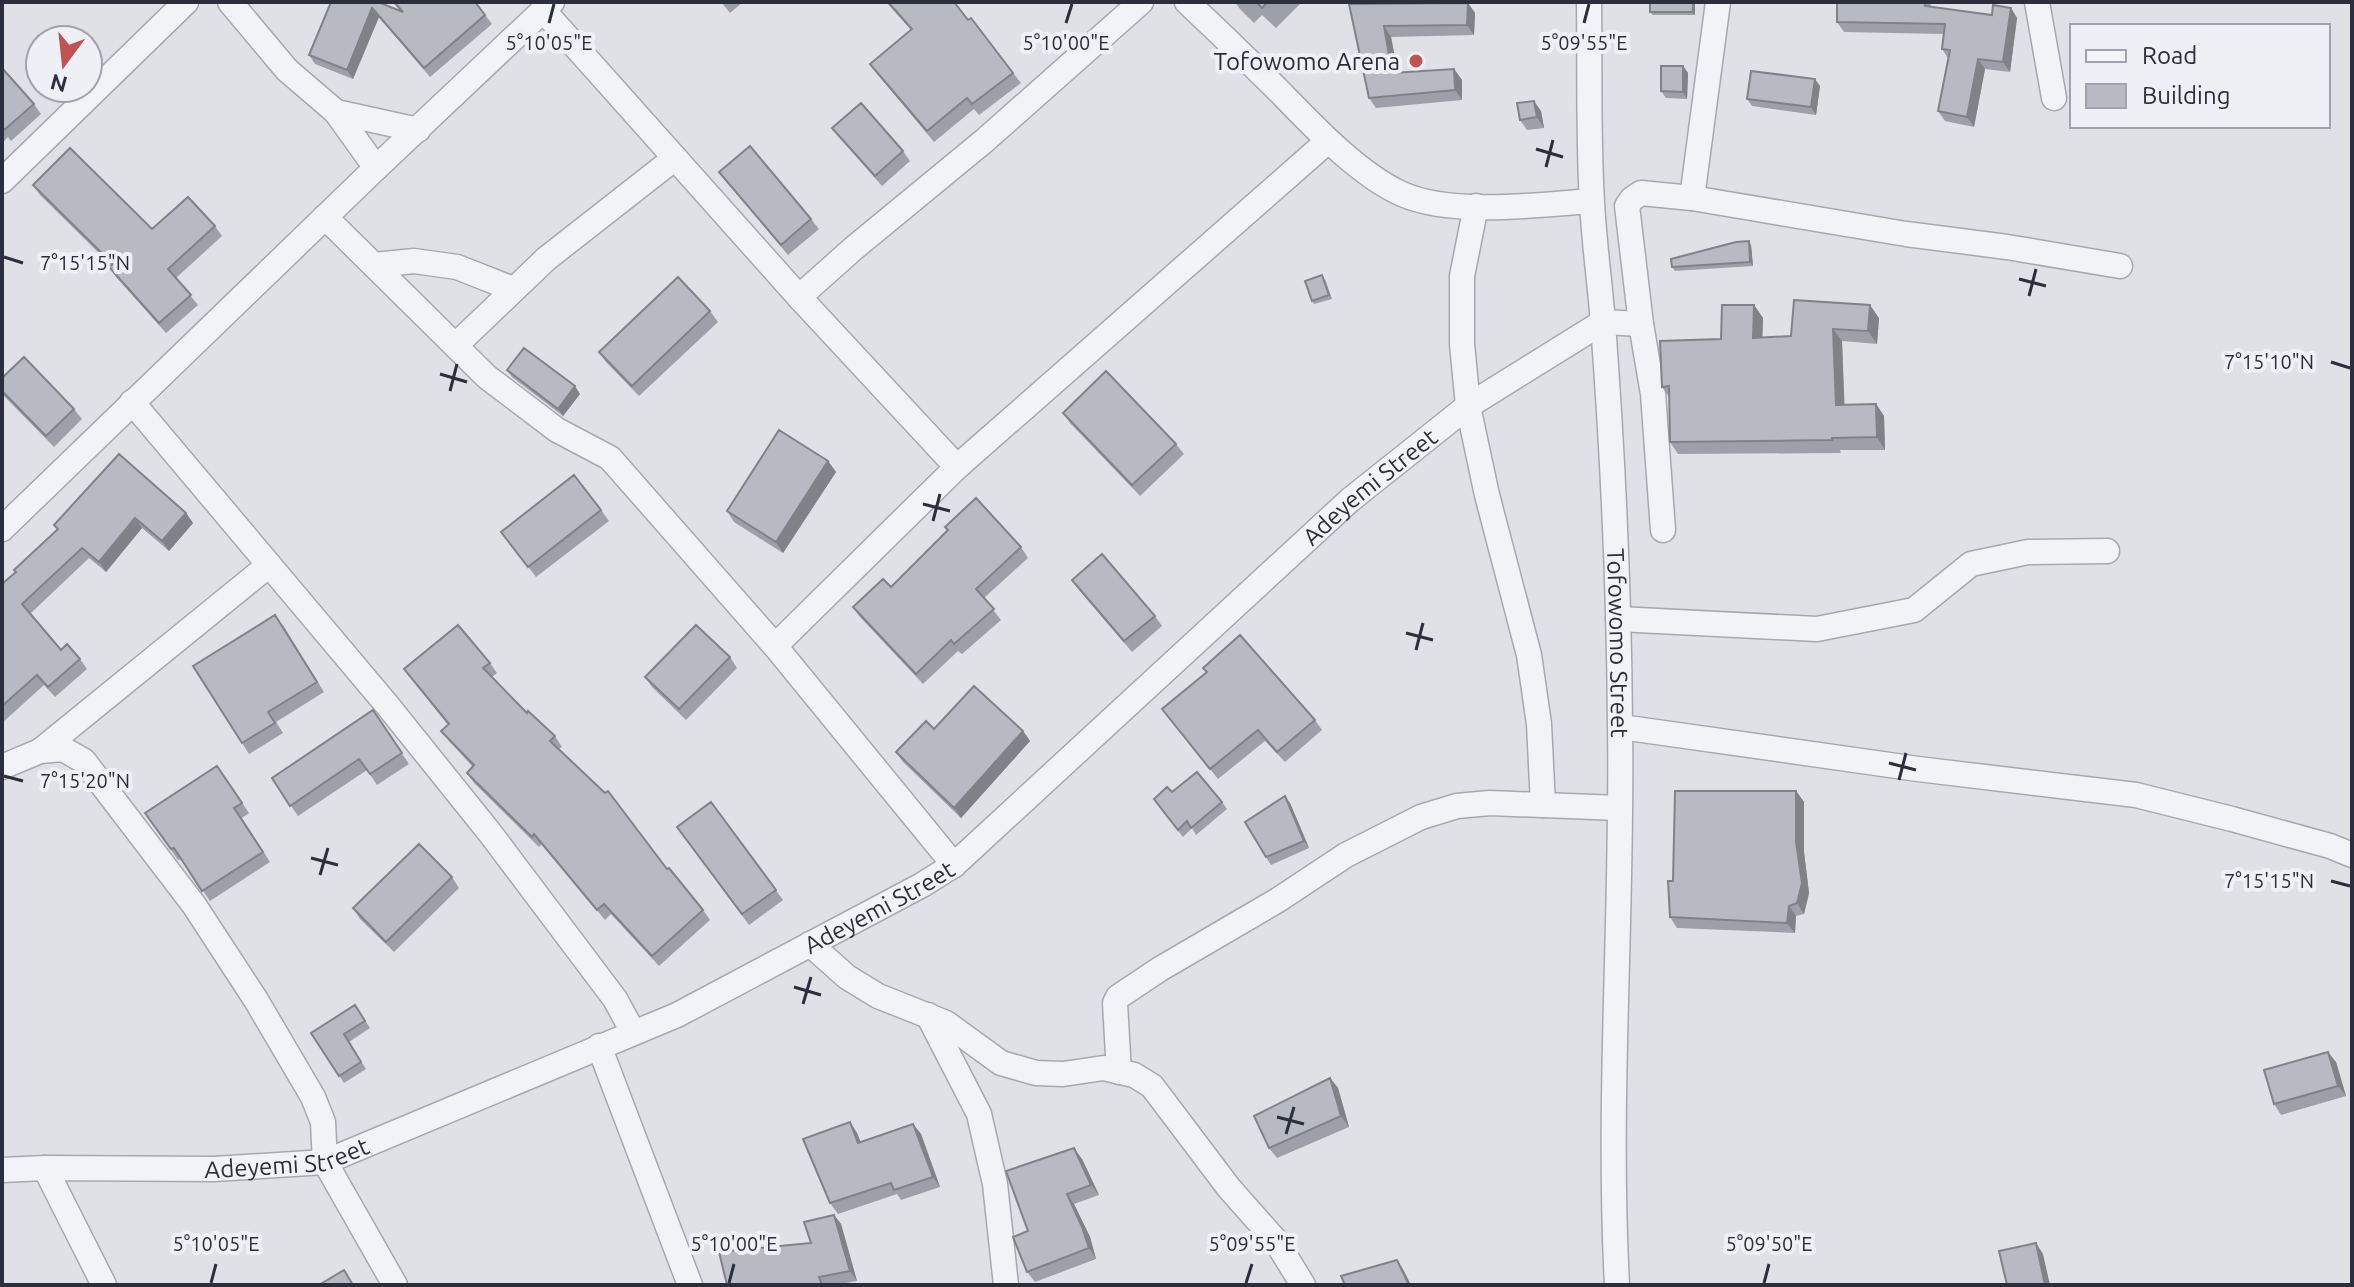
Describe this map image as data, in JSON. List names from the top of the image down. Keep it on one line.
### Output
{"streets":{"street":["Adeyemi Street","Tofowomo Street"]},"crossings":[["Adeyemi Street","Tofowomo Street"]],"places":["Tofowomo Arena"],"legend":["Road","Building"],"north":"bottom","coordinates":["5°10'05\"E","5°10'00\"E","5°09'55\"E","7°15'15\"N","7°15'10\"N","7°15'20\"N","5°09'50\"E"]}
